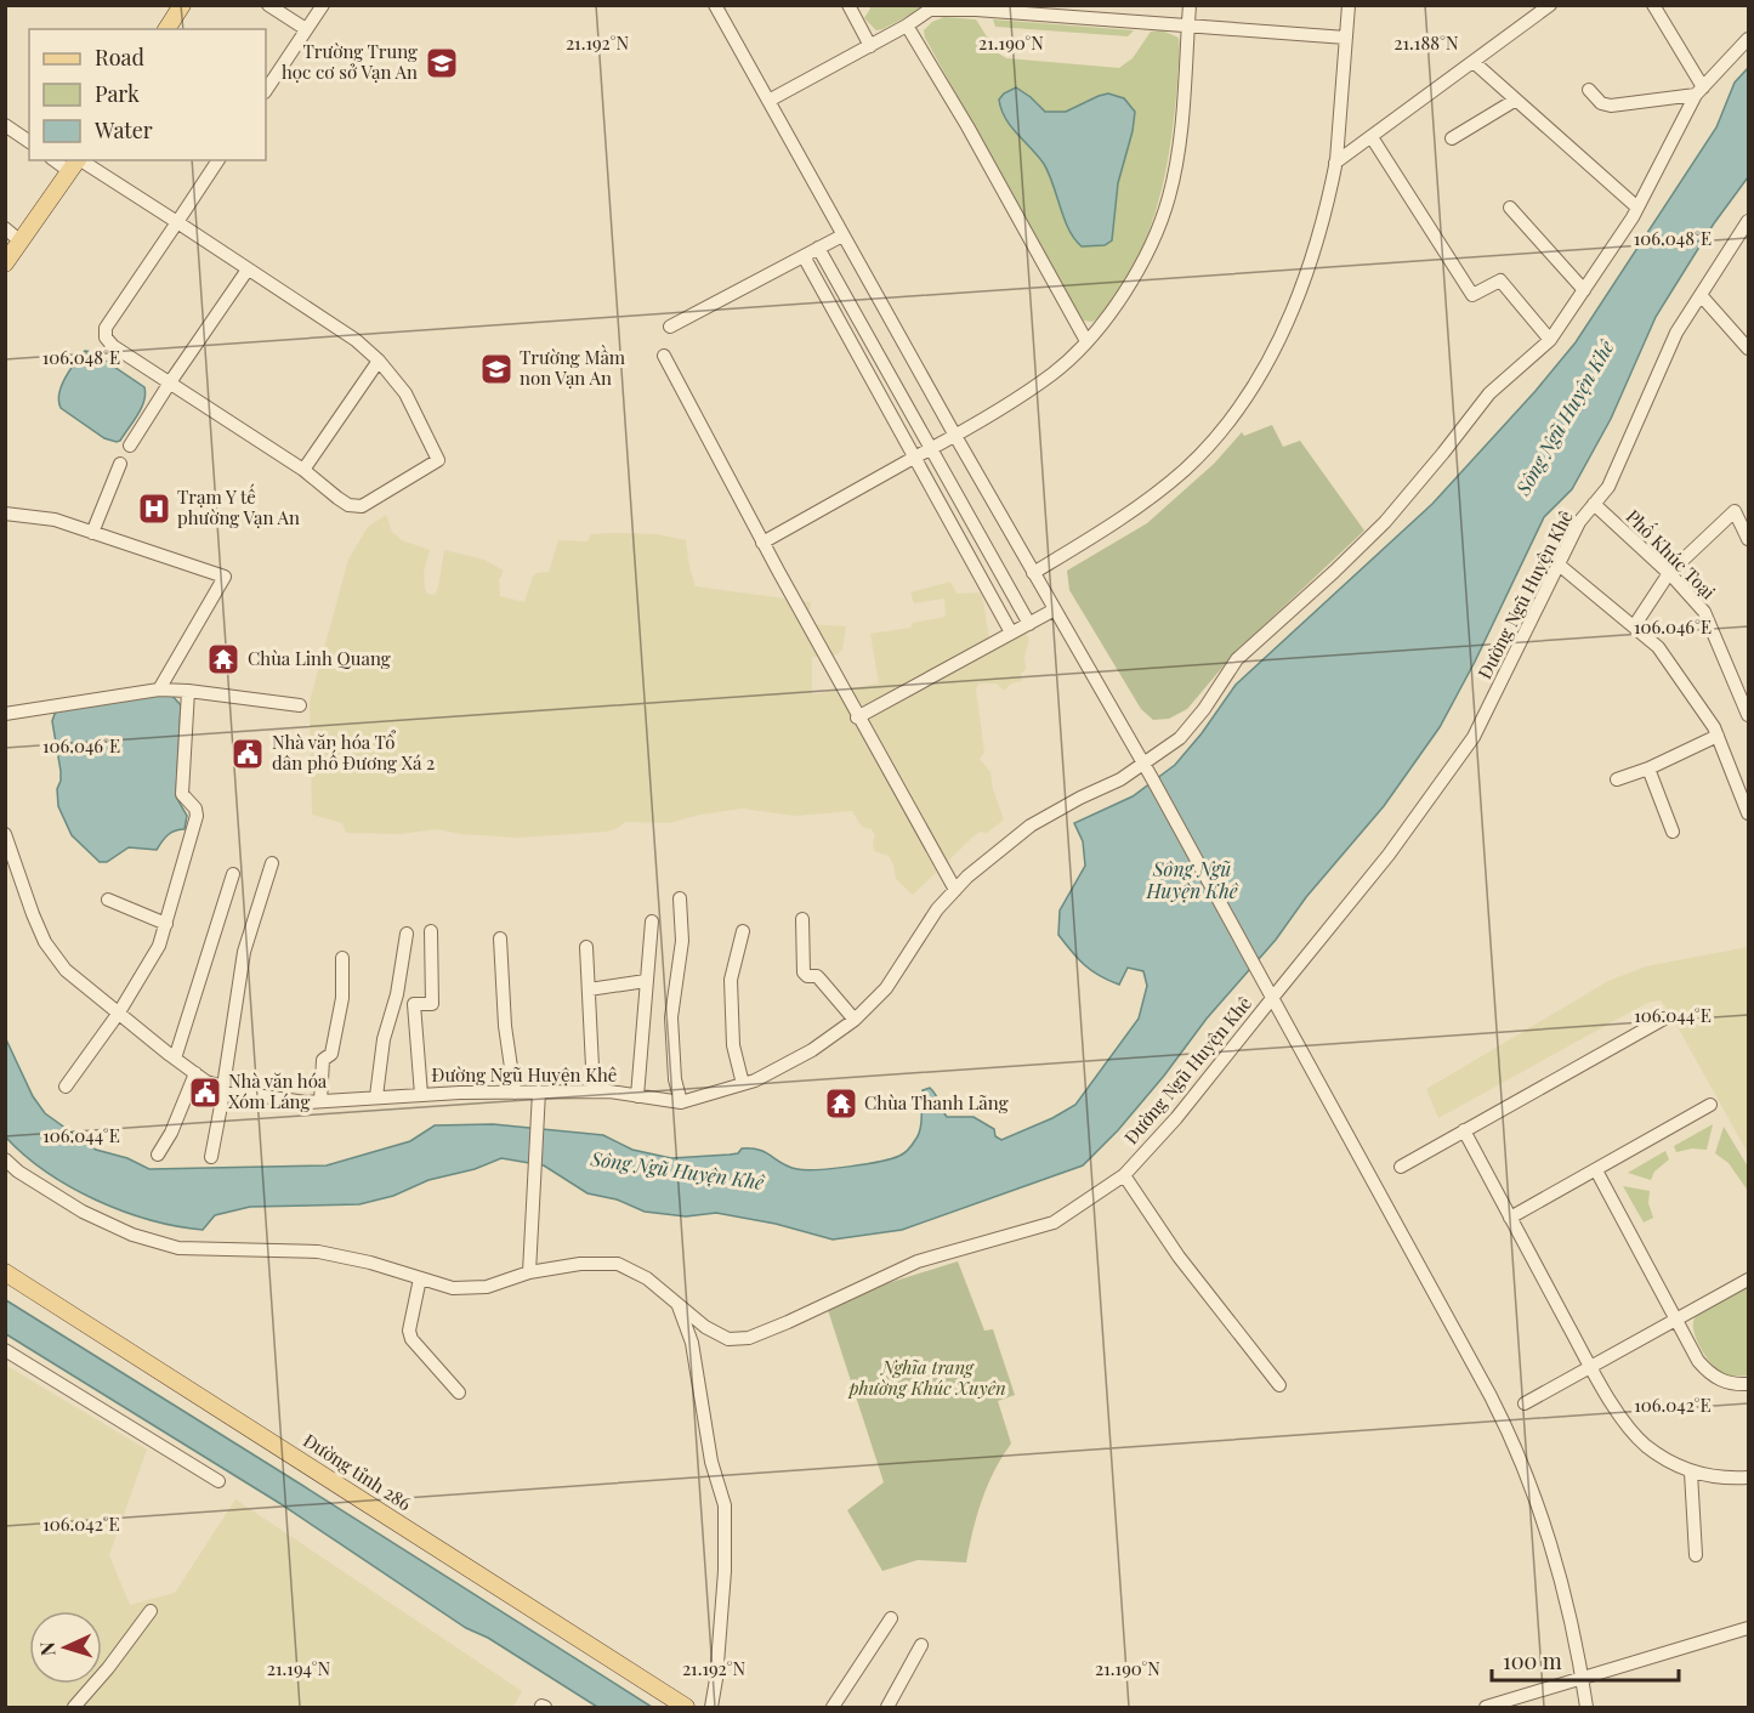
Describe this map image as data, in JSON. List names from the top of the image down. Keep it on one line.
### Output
{"streets":{"main road":["Đường tỉnh 286"],"street":["Phố Khúc Toại","Đường Ngũ Huyện Khê"]},"crossings":[["Phố Khúc Toại","Đường Ngũ Huyện Khê"]],"water":["Sông Ngũ Huyện Khê"],"parks":["Nghĩa trang phường Khúc Xuyên"],"places":{"school or university":["Trường Trung học cơ sở Vạn An","Trường Mầm non Vạn An"],"hospital":["Trạm Y tế phường Vạn An"],"temple":["Chùa Linh Quang","Chùa Thanh Lãng"],"public building":["Nhà văn hóa Tổ dân phố Đương Xá 2","Nhà văn hóa Xóm Láng"]},"legend":["Road","Park","Water"],"scale_bar":"100 m","north":"left","coordinates":["21.192°N","21.190°N","21.188°N","106.048°E","106.046°E","106.044°E","106.042°E","21.194°N"]}
